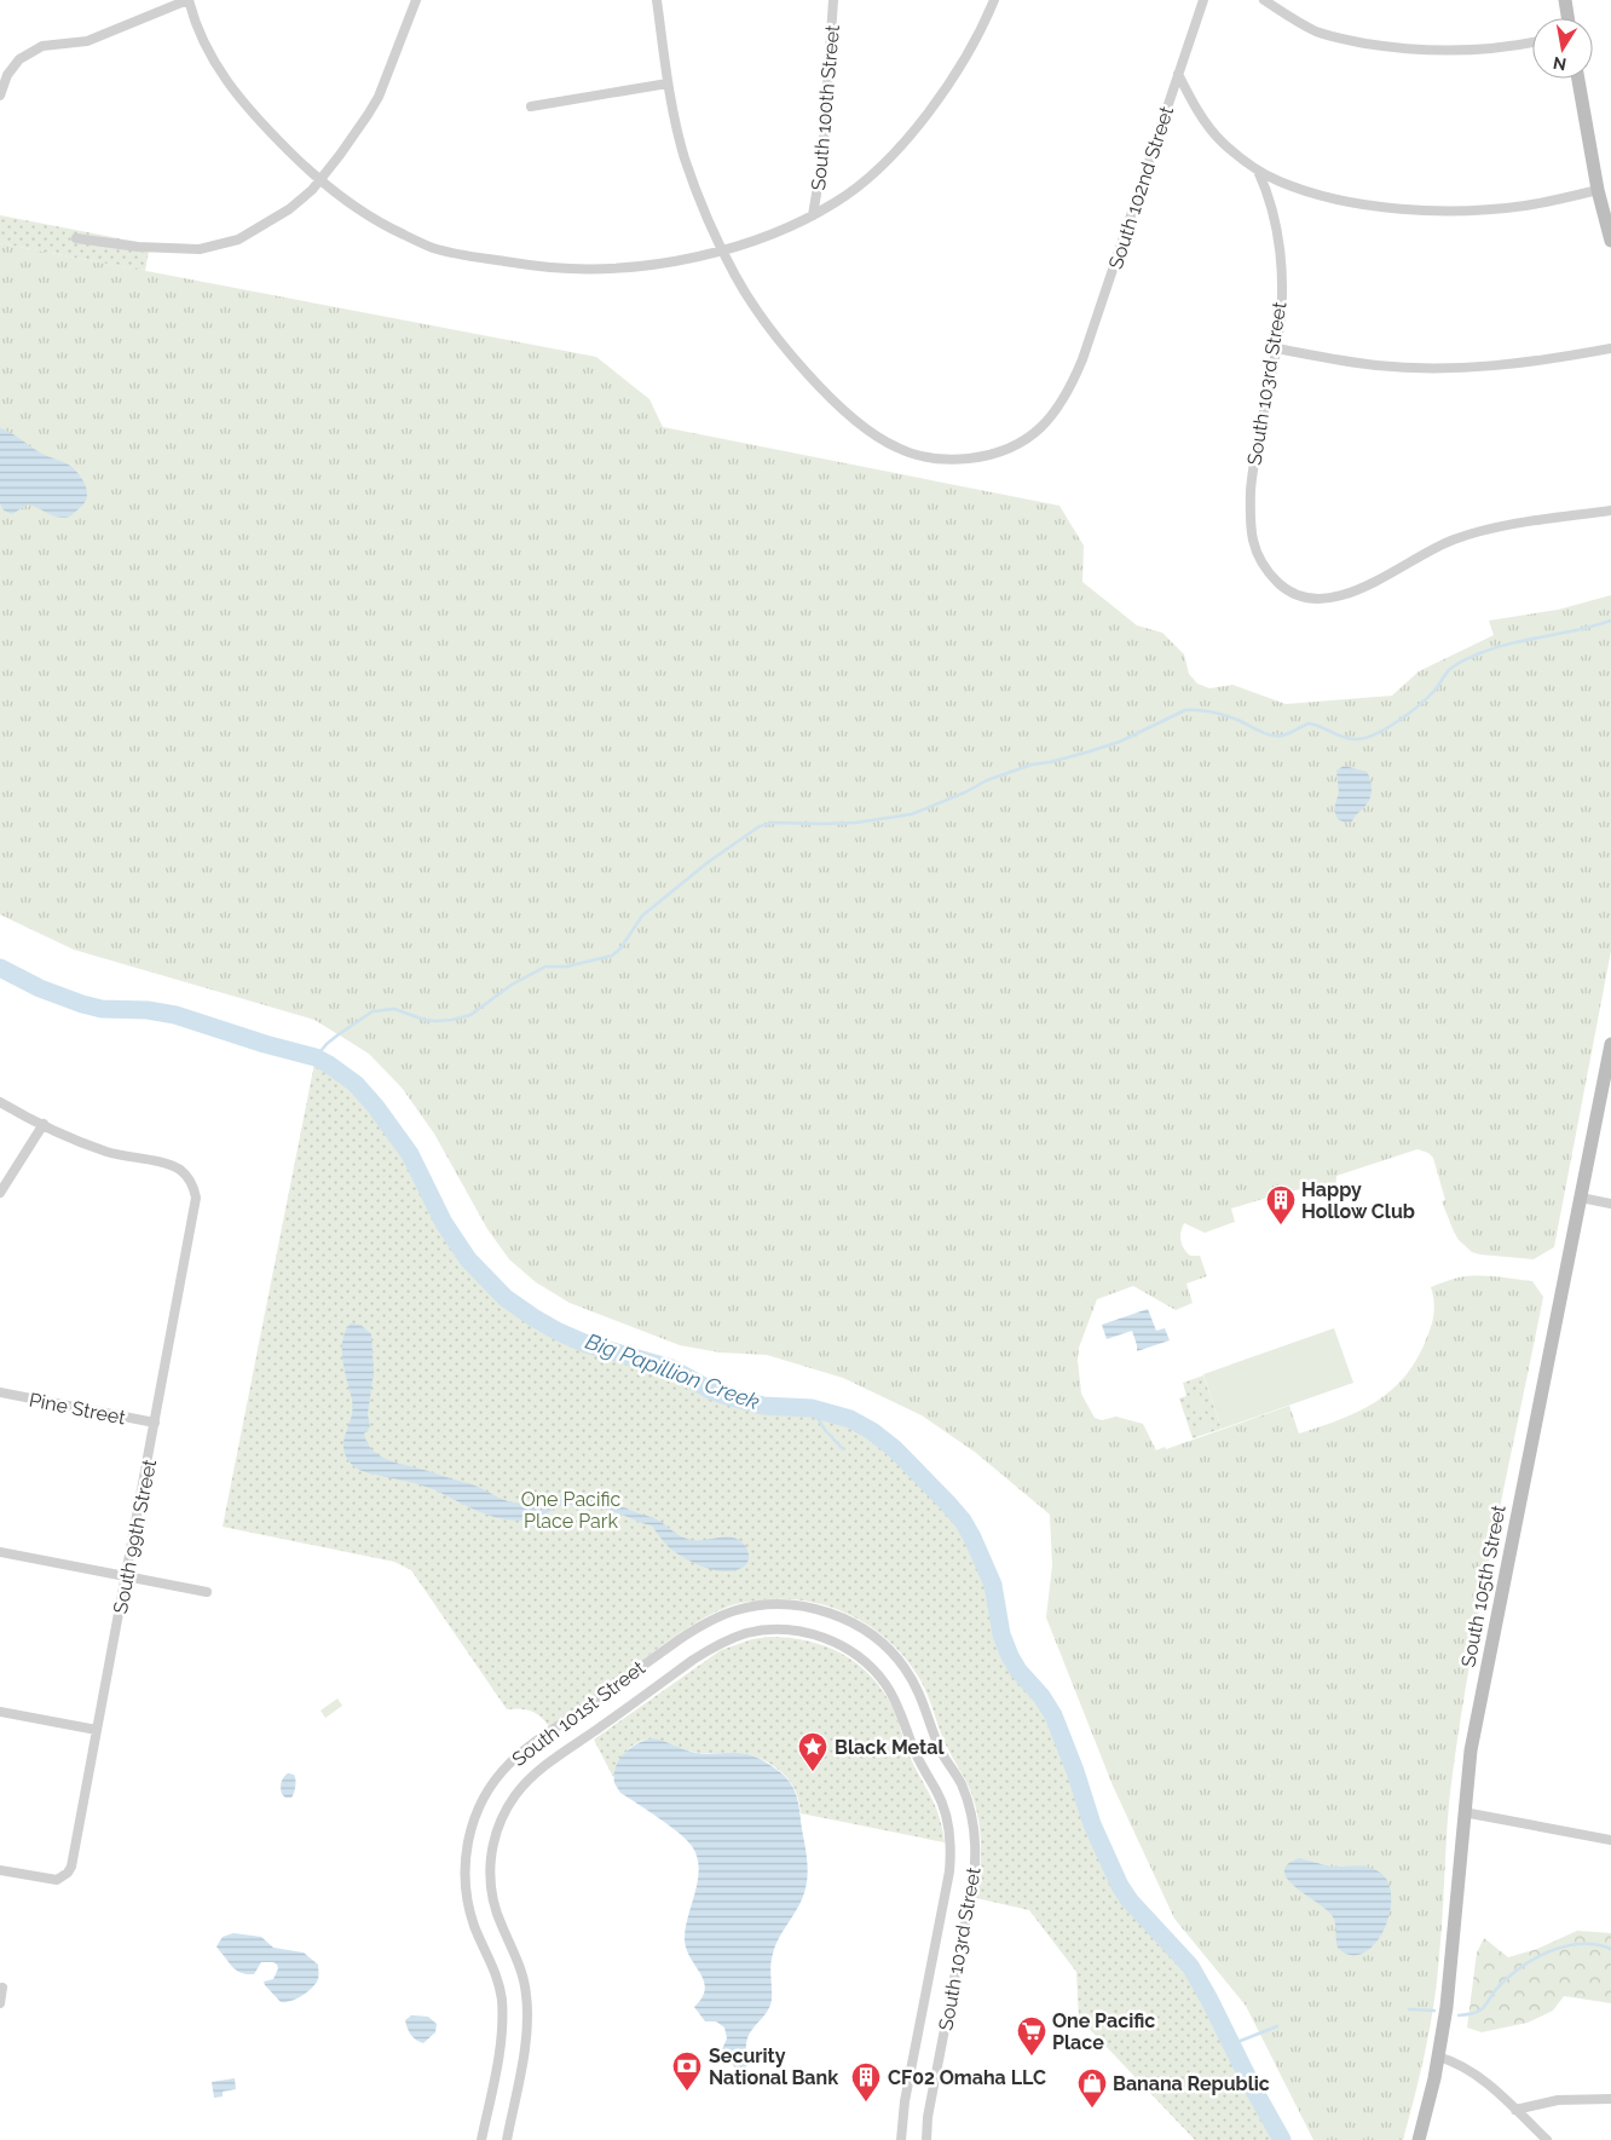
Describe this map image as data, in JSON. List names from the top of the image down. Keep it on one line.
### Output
{"streets":{"street":["South 100th Street","South 102nd Street","South 103rd Street","Pine Street","South 99th Street","South 105th Street","South 101st Street"]},"crossings":[["South 103rd Street","South 101st Street"],["Pine Street","South 99th Street"]],"water":["Big Papillion Creek"],"parks":["One Pacific Place Park"],"places":{"building":["Happy Hollow Club","CF02 Omaha LLC"],"place":["Black Metal"],"supermarket":["One Pacific Place"],"bank":["Security National Bank"],"shop":["Banana Republic"]},"north":"bottom"}
